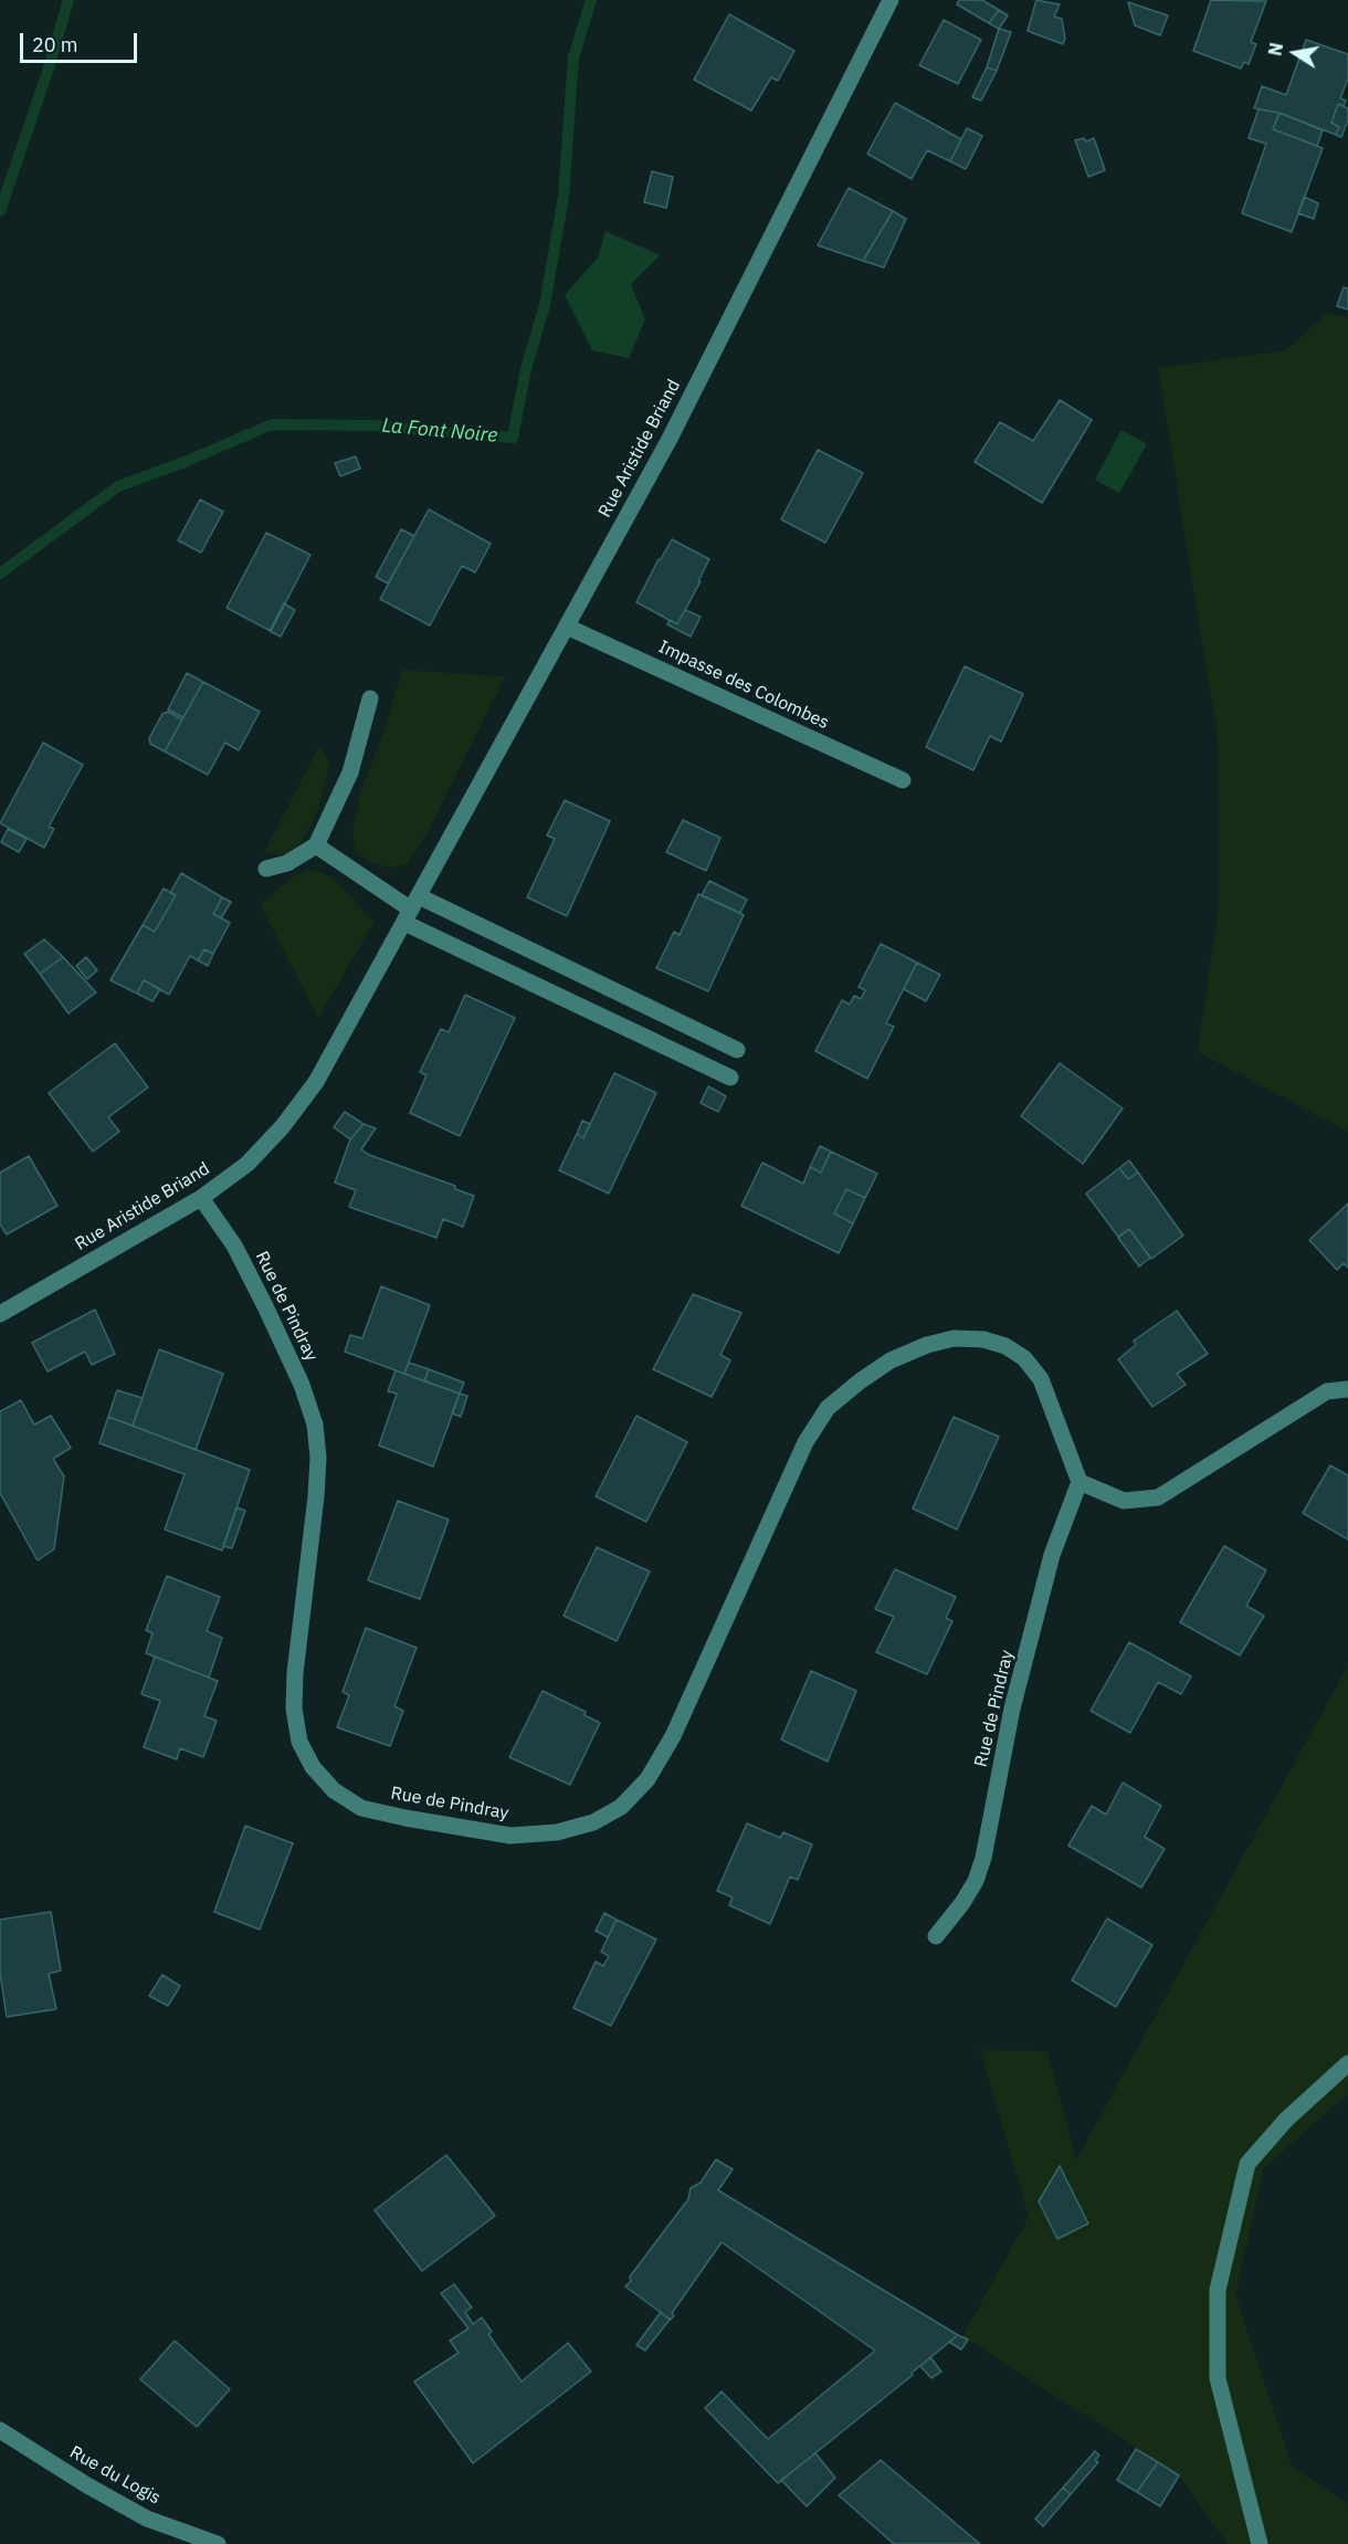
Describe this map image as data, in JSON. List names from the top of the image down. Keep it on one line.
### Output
{"streets":{"street":["Rue Aristide Briand","Impasse des Colombes","Rue de Pindray","Rue du Logis"]},"crossings":[["Rue Aristide Briand","Impasse des Colombes"],["Rue Aristide Briand","Rue de Pindray"]],"water":["La Font Noire"],"scale_bar":"20 m","north":"left"}
